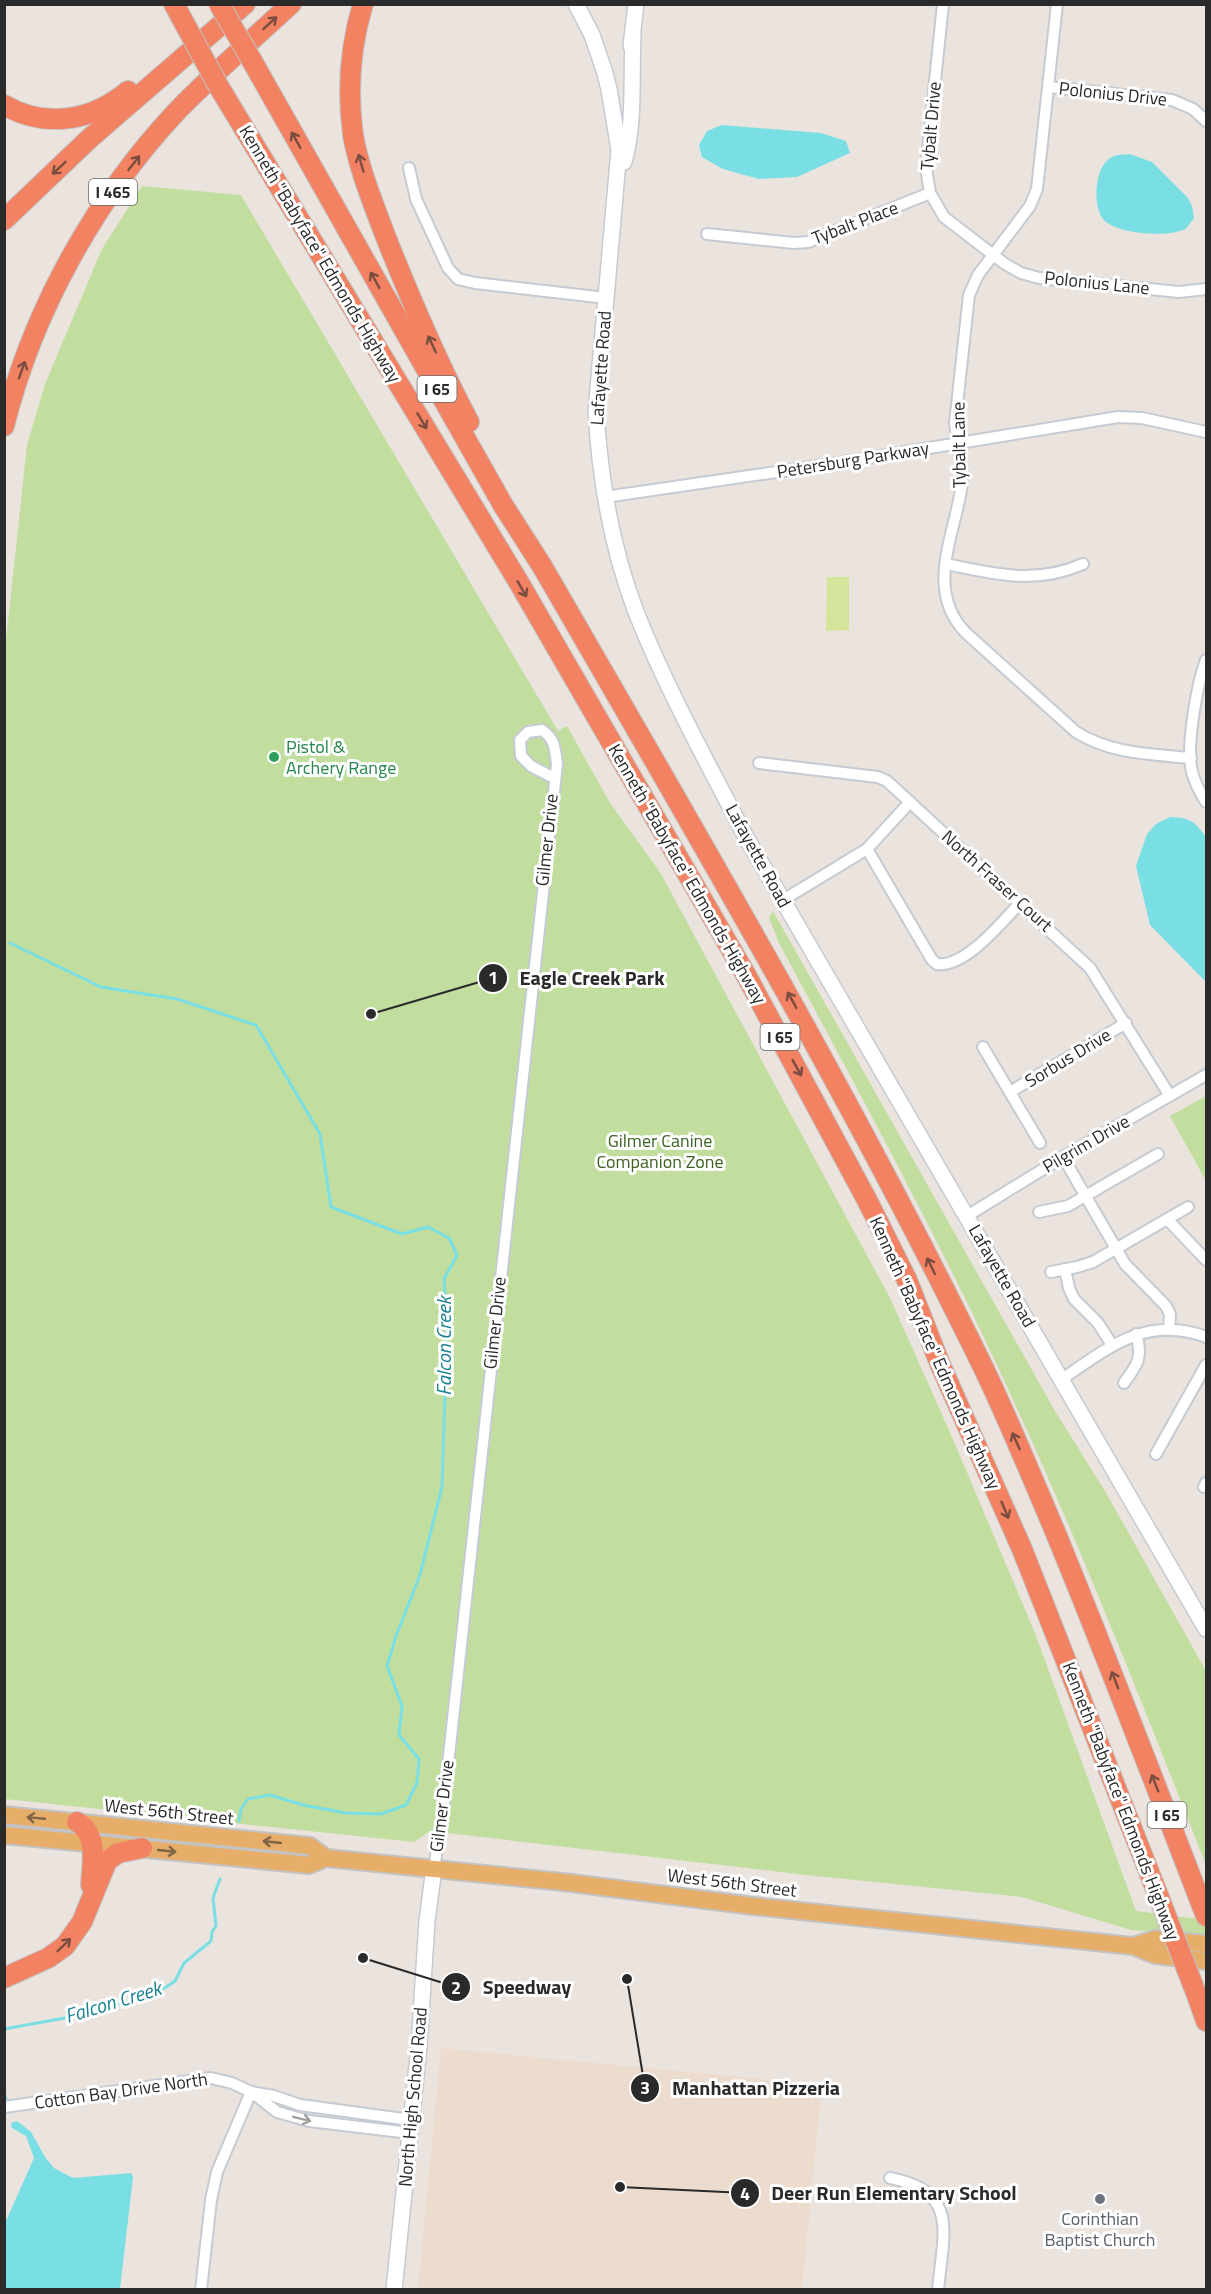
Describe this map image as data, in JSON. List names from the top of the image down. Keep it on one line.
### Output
{"streets":{"highway":["I 465","Kenneth \"Babyface\" Edmonds Highway","I 65"],"main road":["Lafayette Road","West 56th Street","North High School Road"],"street":["Polonius Drive","Tybalt Drive","Tybalt Place","Polonius Lane","Tybalt Lane","Petersburg Parkway","Gilmer Drive","North Fraser Court","Sorbus Drive","Pilgrim Drive","Cotton Bay Drive North"]},"crossings":[["Polonius Drive","Tybalt Lane"],["Tybalt Drive","Tybalt Place"],["Tybalt Drive","Polonius Lane"],["Tybalt Drive","Tybalt Lane"],["Polonius Lane","Tybalt Lane"],["Lafayette Road","Petersburg Parkway"],["Lafayette Road","Pilgrim Drive"],["Tybalt Lane","Petersburg Parkway"],["Gilmer Drive","West 56th Street"],["Gilmer Drive","North High School Road"],["North Fraser Court","Sorbus Drive"],["North Fraser Court","Pilgrim Drive"],["West 56th Street","North High School Road"],["Cotton Bay Drive North","North High School Road"]],"water":["Falcon Creek"],"parks":["Gilmer Canine Companion Zone"],"places":["Pistol & Archery Range","Eagle Creek Park","Speedway","Manhattan Pizzeria","Deer Run Elementary School","Corinthian Baptist Church"]}
